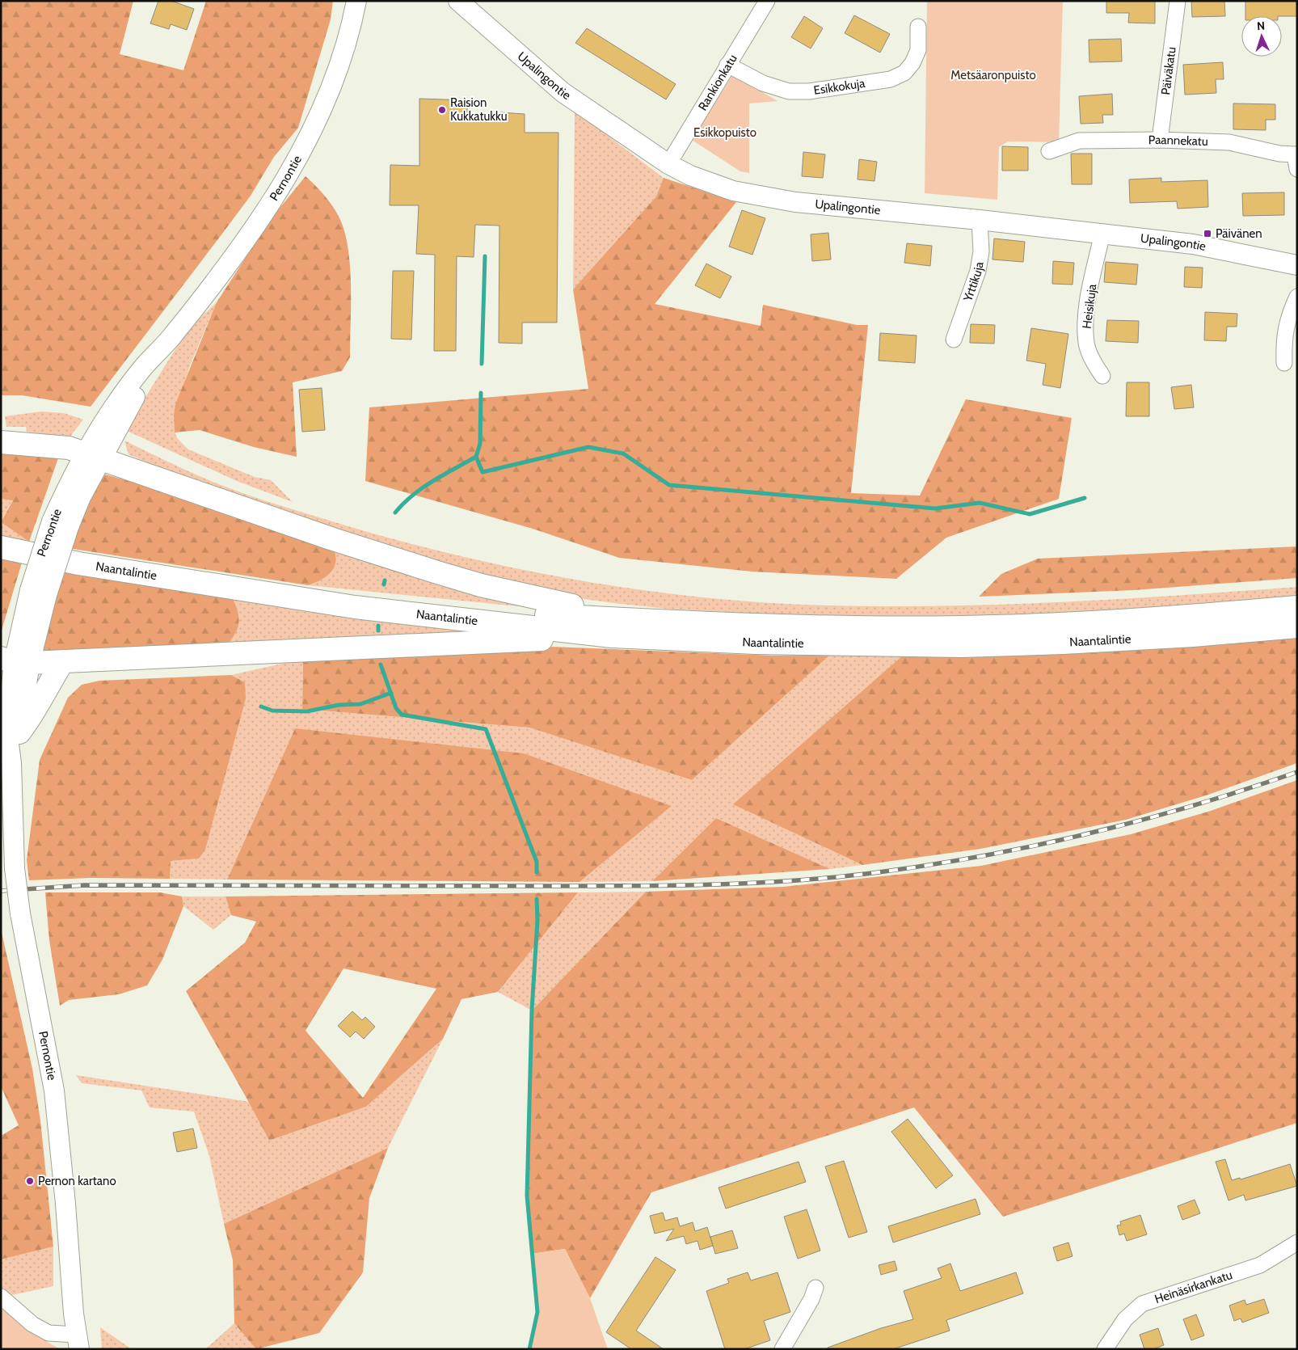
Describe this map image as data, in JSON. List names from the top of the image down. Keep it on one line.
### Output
{"streets":{"main road":["Naantalintie"],"street":["Päiväkatu","Upalingontie","Rankionkatu","Esikkokuja","Paannekatu","Pernontie","Yrttikuja","Heisikuja","Heinäsirkankatu"]},"crossings":[["Päiväkatu","Paannekatu"],["Upalingontie","Rankionkatu"],["Upalingontie","Yrttikuja"],["Upalingontie","Heisikuja"],["Rankionkatu","Esikkokuja"]],"parks":["Metsäaronpuisto","Esikkopuisto"],"places":{"other":["Raision Kukkatukku","Pernon kartano"],"transit":["Päivänen"]},"north":"top"}
